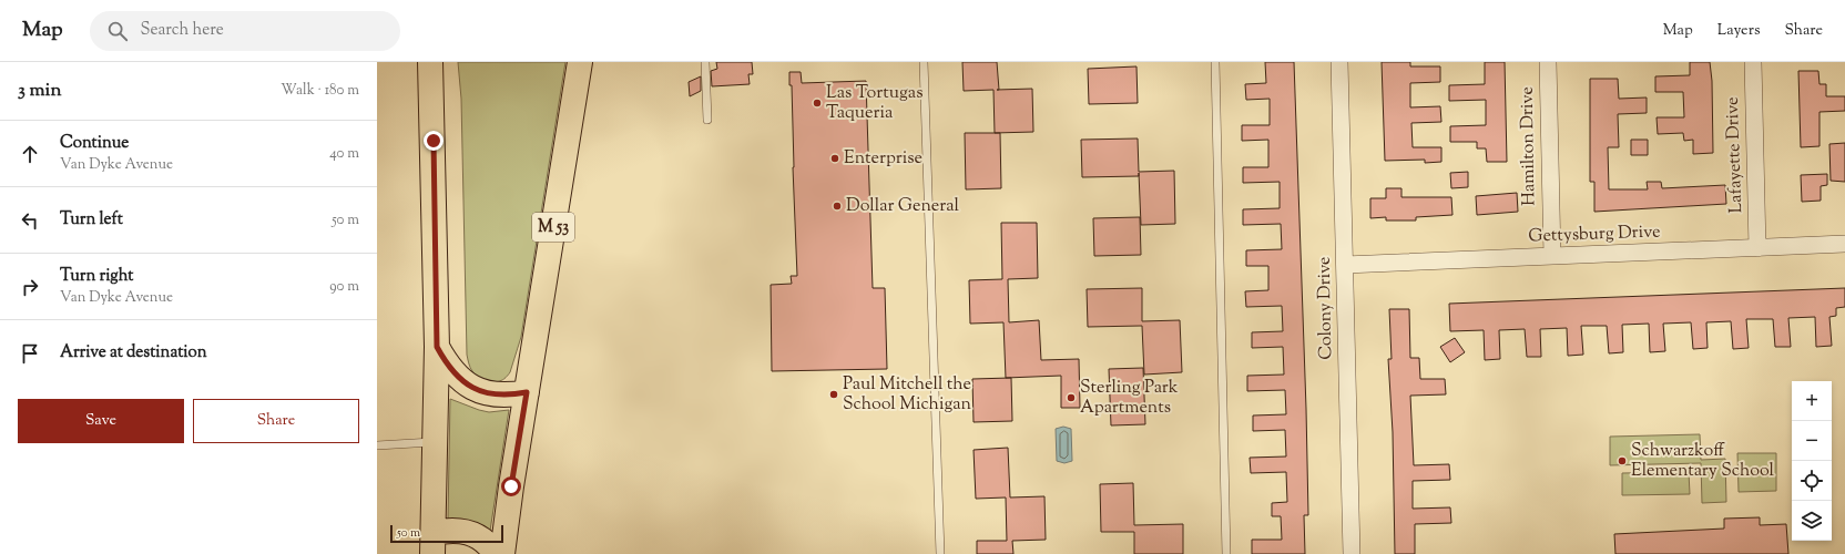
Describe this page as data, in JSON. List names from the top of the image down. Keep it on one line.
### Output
{"streets":{"main road":["M 53"],"street":["Hamilton Drive","Lafayette Drive","Gettysburg Drive","Colony Drive"]},"crossings":[["Hamilton Drive","Gettysburg Drive"],["Lafayette Drive","Gettysburg Drive"],["Gettysburg Drive","Colony Drive"]],"places":["Las Tortugas Taqueria","Enterprise","Dollar General","Paul Mitchell the School Michigan","Sterling Park Apartments","Schwarzkoff Elementary School"],"scale_bar":"50 m","page":{"header":"Map","search":"Search here","nav":["Map","Layers","Share"],"heading":["3 min","Walk · 180 m"],"list":[["Continue","Van Dyke Avenue","40 m"],["Turn left","50 m"],["Turn right","Van Dyke Avenue","90 m"],"Arrive at destination"],"map_buttons":["+","−"],"buttons":["Save","Share"],"scale":"50 m"}}
